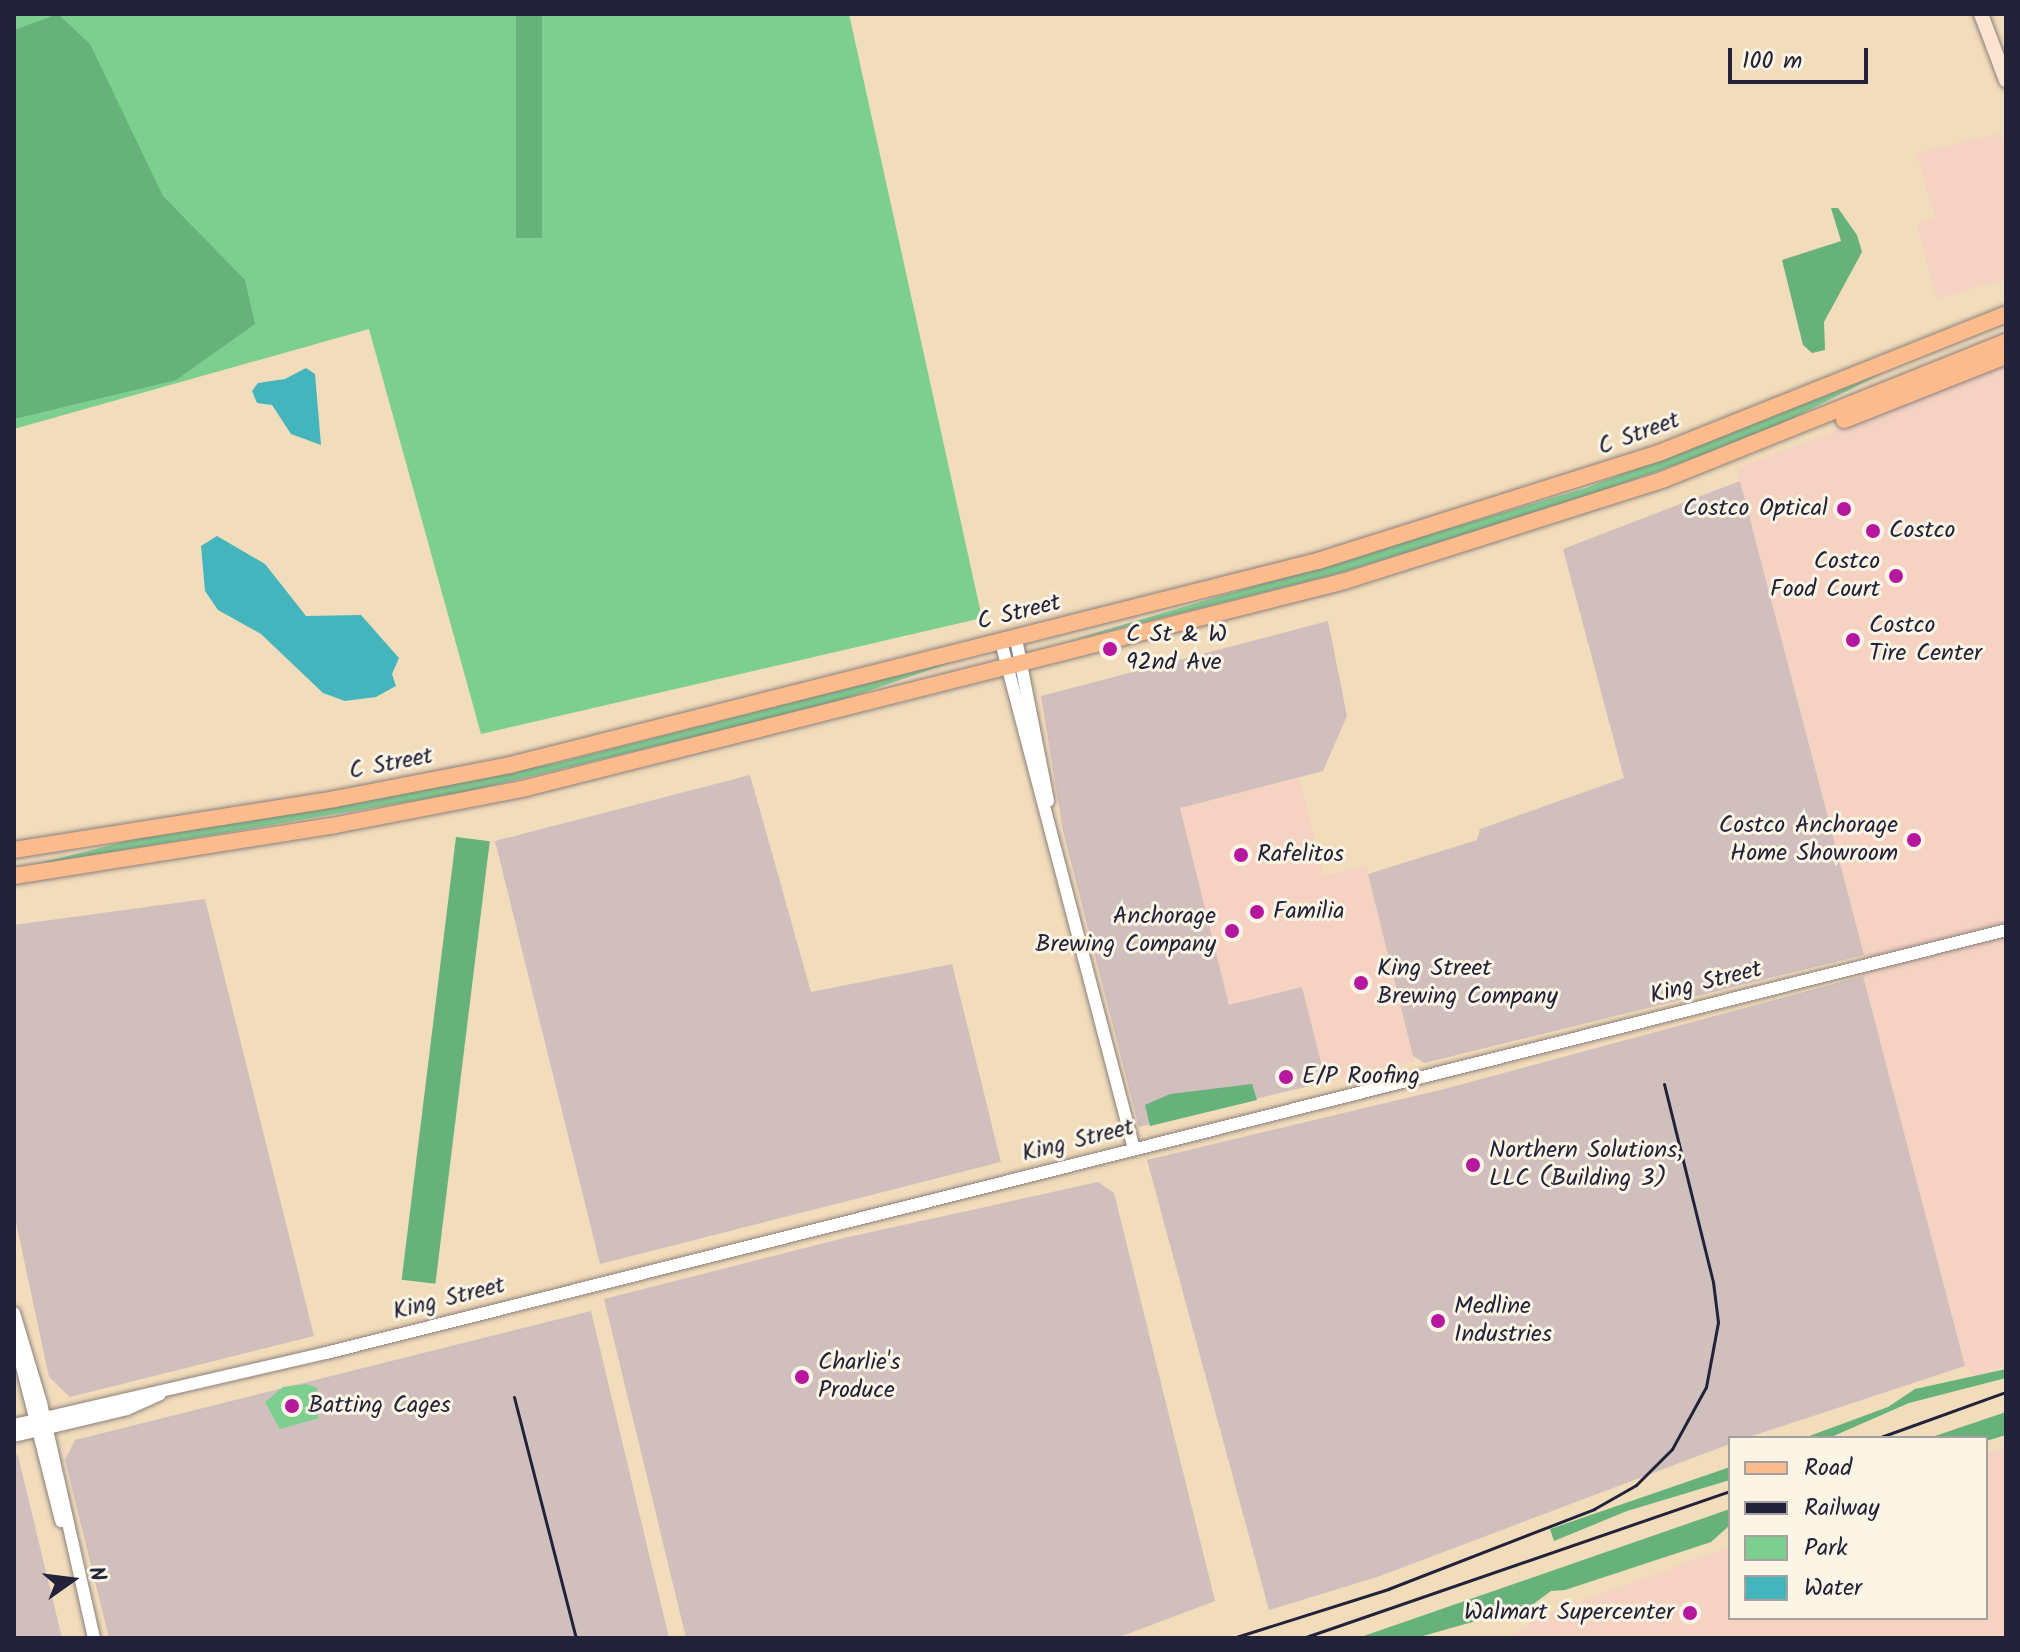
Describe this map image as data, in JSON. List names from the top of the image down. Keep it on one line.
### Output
{"streets":{"main road":["C Street"],"street":["King Street"]},"places":["Costco Optical","Costco","Costco Food Court","Costco Tire Center","C St & W 92nd Ave","Costco Anchorage Home Showroom","Rafelitos","Familia","Anchorage Brewing Company","King Street Brewing Company","E/P Roofing","Northern Solutions, LLC (Building 3)","Medline Industries","Charlie's Produce","Batting Cages","Walmart Supercenter"],"legend":["Road","Railway","Park","Water"],"scale_bar":"100 m","north":"right"}
